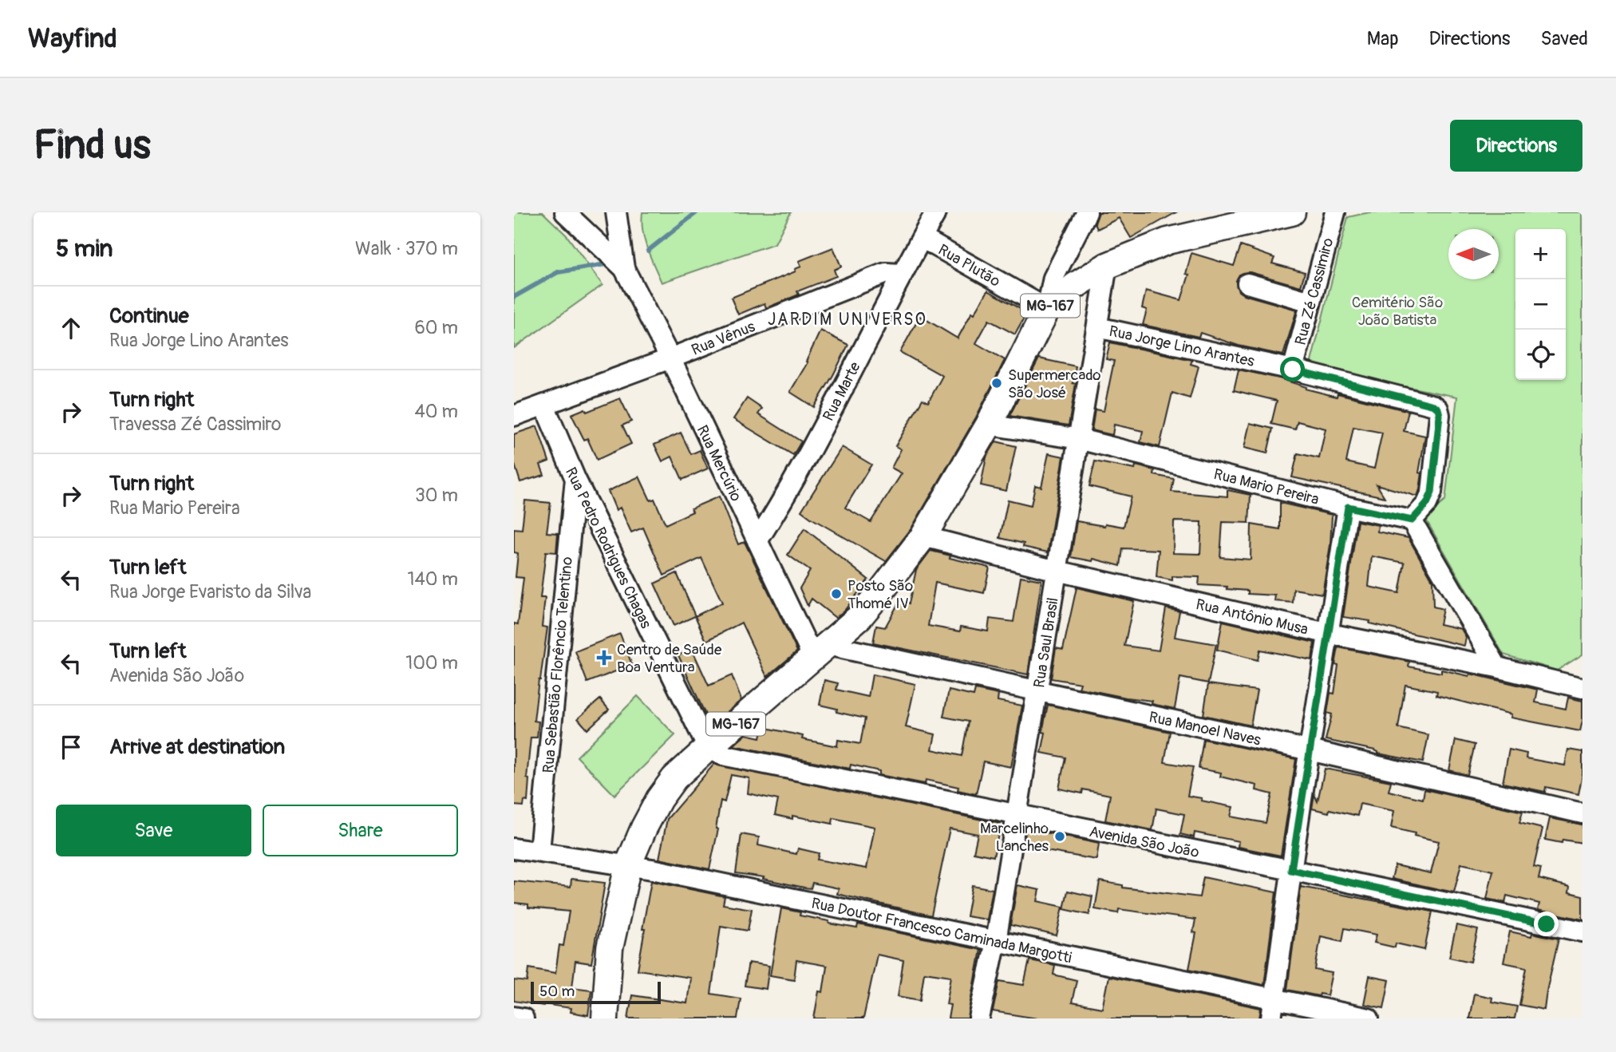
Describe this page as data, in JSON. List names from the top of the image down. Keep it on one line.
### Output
{"streets":{"main road":["MG-167"],"street":["Rua Plutão","Rua Zé Cassimiro","Rua Vênus","Rua Jorge Lino Arantes","Rua Marte","Rua Mercúrio","Rua Mario Pereira","Rua Pedro Rodrigues Chagas","Rua Antônio Musa","Rua Saul Brasil","Rua Sebastião Florêncio Telentino","Rua Manoel Naves","Avenida São João","Rua Doutor Francesco Caminada Margotti"]},"crossings":[["Rua Plutão","MG-167"],["Rua Plutão","Rua Marte"],["Rua Zé Cassimiro","Rua Jorge Lino Arantes"],["MG-167","Rua Mercúrio"],["MG-167","Rua Mario Pereira"],["MG-167","Rua Pedro Rodrigues Chagas"],["MG-167","Rua Antônio Musa"],["MG-167","Rua Saul Brasil"],["MG-167","Rua Manoel Naves"],["MG-167","Avenida São João"],["MG-167","Rua Doutor Francesco Caminada Margotti"],["Rua Vênus","Rua Marte"],["Rua Vênus","Rua Mercúrio"],["Rua Vênus","Rua Pedro Rodrigues Chagas"],["Rua Jorge Lino Arantes","Rua Mario Pereira"],["Rua Jorge Lino Arantes","Rua Saul Brasil"],["Rua Marte","Rua Mercúrio"],["Rua Mercúrio","Rua Manoel Naves"],["Rua Mario Pereira","Rua Saul Brasil"],["Rua Pedro Rodrigues Chagas","Rua Sebastião Florêncio Telentino"],["Rua Pedro Rodrigues Chagas","Avenida São João"],["Rua Antônio Musa","Rua Saul Brasil"],["Rua Saul Brasil","Rua Manoel Naves"],["Rua Saul Brasil","Avenida São João"],["Rua Saul Brasil","Rua Doutor Francesco Caminada Margotti"],["Rua Sebastião Florêncio Telentino","Rua Doutor Francesco Caminada Margotti"]],"districts":["JARDIM UNIVERSO"],"parks":["Cemitério São João Batista"],"places":{"other":["Supermercado São José","Posto São Thomé IV","Marcelinho Lanches"],"health":["Centro de Saúde Boa Ventura"]},"scale_bar":"50 m","north":"left","page":{"header":"Wayfind","nav":["Map","Directions","Saved"],"buttons":["Directions",["Save","Share"]],"title":"Find us","heading":["5 min","Walk · 370 m"],"map_buttons":["+","−"],"list":[["Continue","Rua Jorge Lino Arantes","60 m"],["Turn right","Travessa Zé Cassimiro","40 m"],["Turn right","Rua Mario Pereira","30 m"],["Turn left","Rua Jorge Evaristo da Silva","140 m"],["Turn left","Avenida São João","100 m"],"Arrive at destination"],"scale":"50 m"}}
